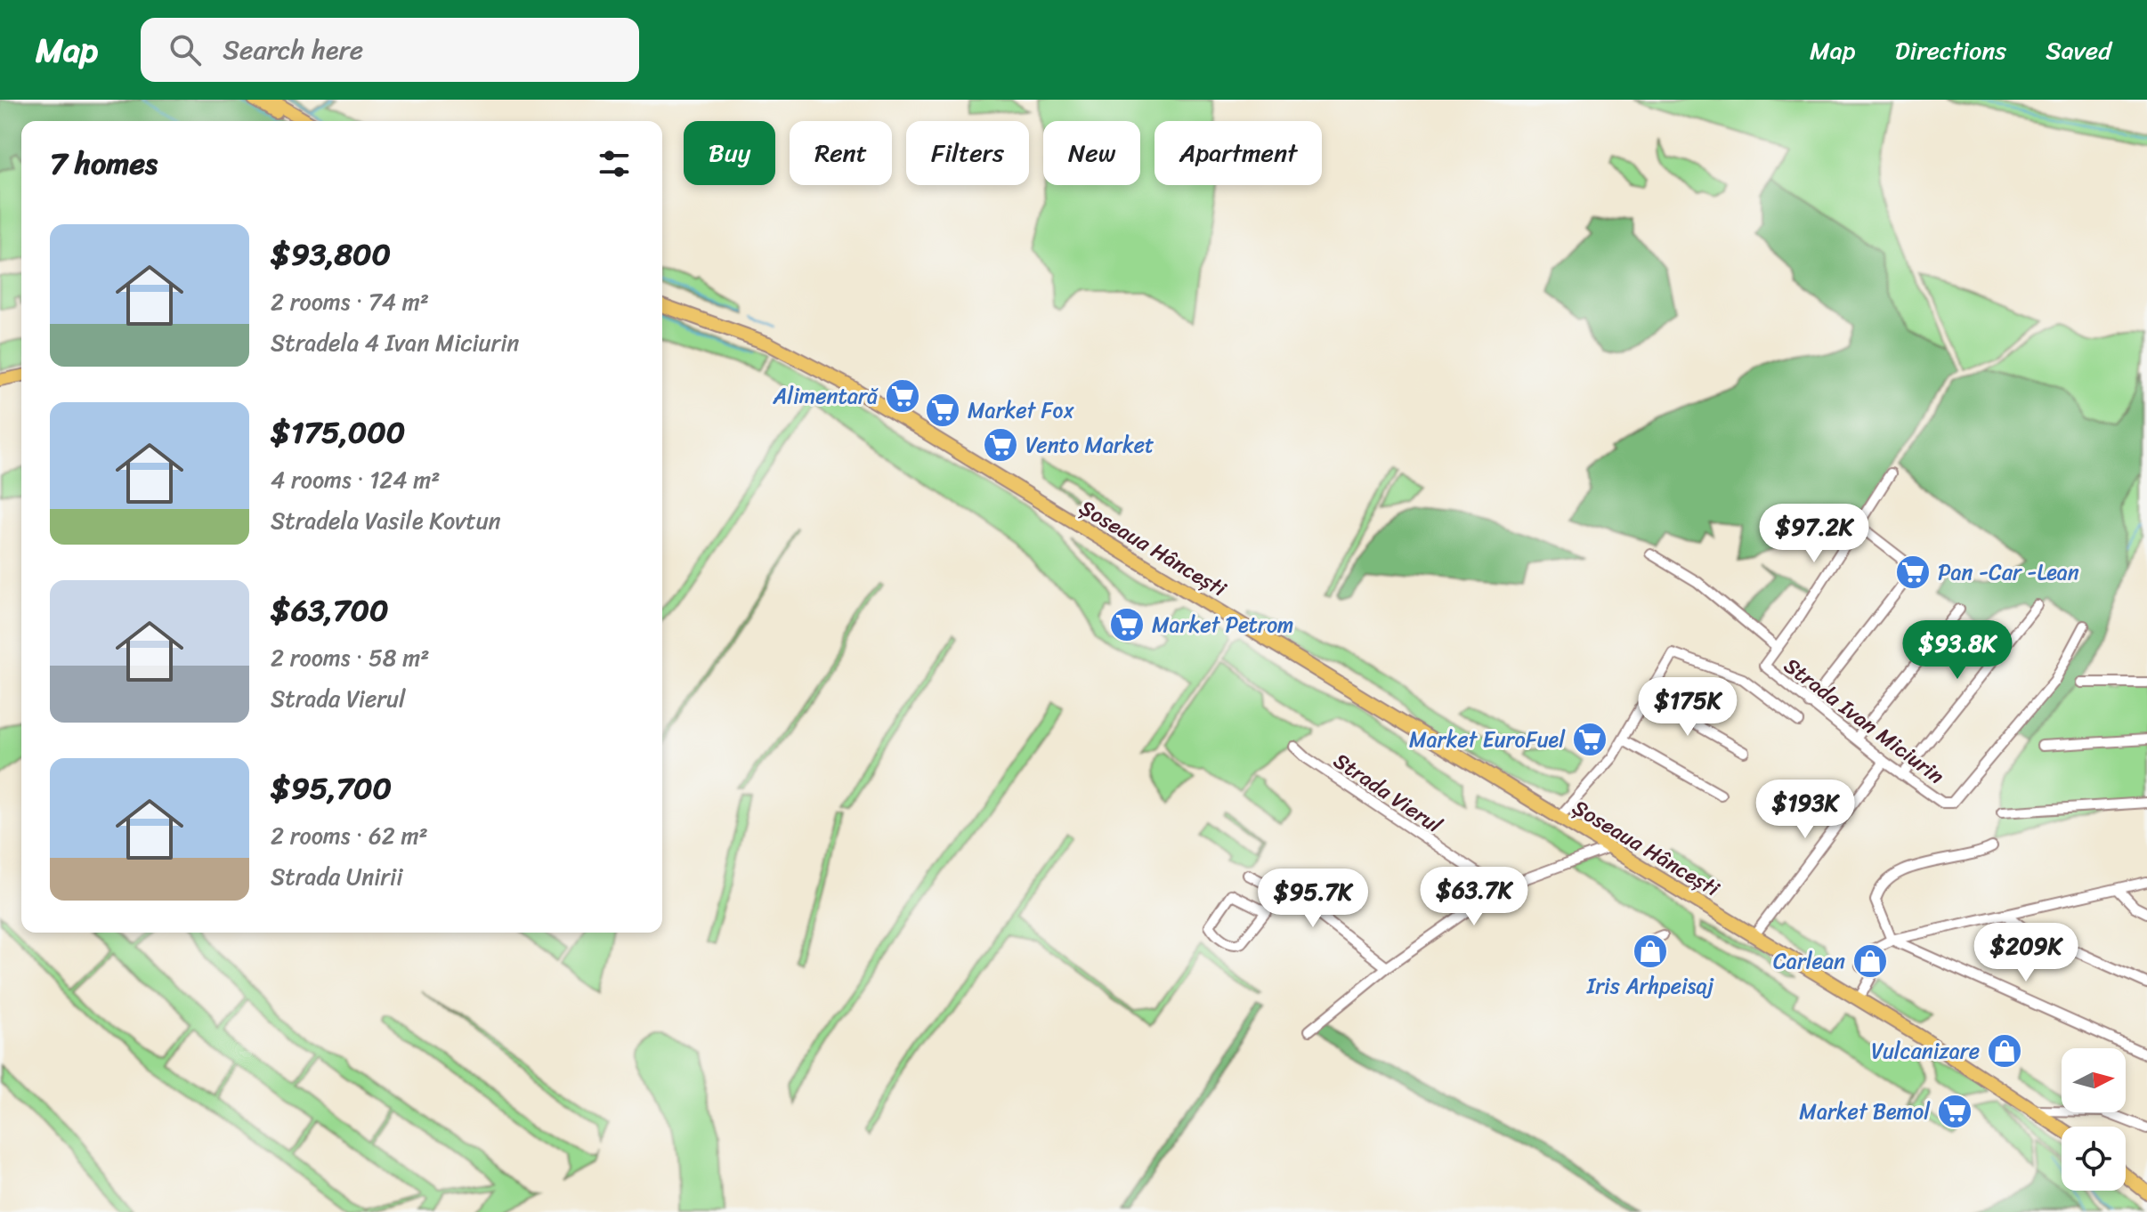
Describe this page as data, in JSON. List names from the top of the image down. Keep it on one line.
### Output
{"streets":{"highway":["Șoseaua Hâncești"],"street":["Strada Ivan Miciurin","Strada Vierul"]},"places":{"supermarket":["Alimentară","Market Fox","Vento Market","Pan -Car -Lean","Market Petrom","Market EuroFuel","Market Bemol"],"shop":["Iris Arhpeisaj","Carlean","Vulcanizare"]},"north":"right","page":{"header":"Map","search":"Search here","nav":["Map","Directions","Saved"],"chip":["Buy","Rent","Filters","New","Apartment"],"heading":"7 homes","list":[{"name":"$93,800","note":"2 rooms · 74 m² · Stradela 4 Ivan Miciurin"},{"name":"$175,000","note":"4 rooms · 124 m² · Stradela Vasile Kovtun"},{"name":"$63,700","note":"2 rooms · 58 m² · Strada Vierul"},{"name":"$95,700","note":"2 rooms · 62 m² · Strada Unirii"}],"price":["$97.2K","$93.8K","$175K","$193K","$63.7K","$95.7K","$209K"]}}
